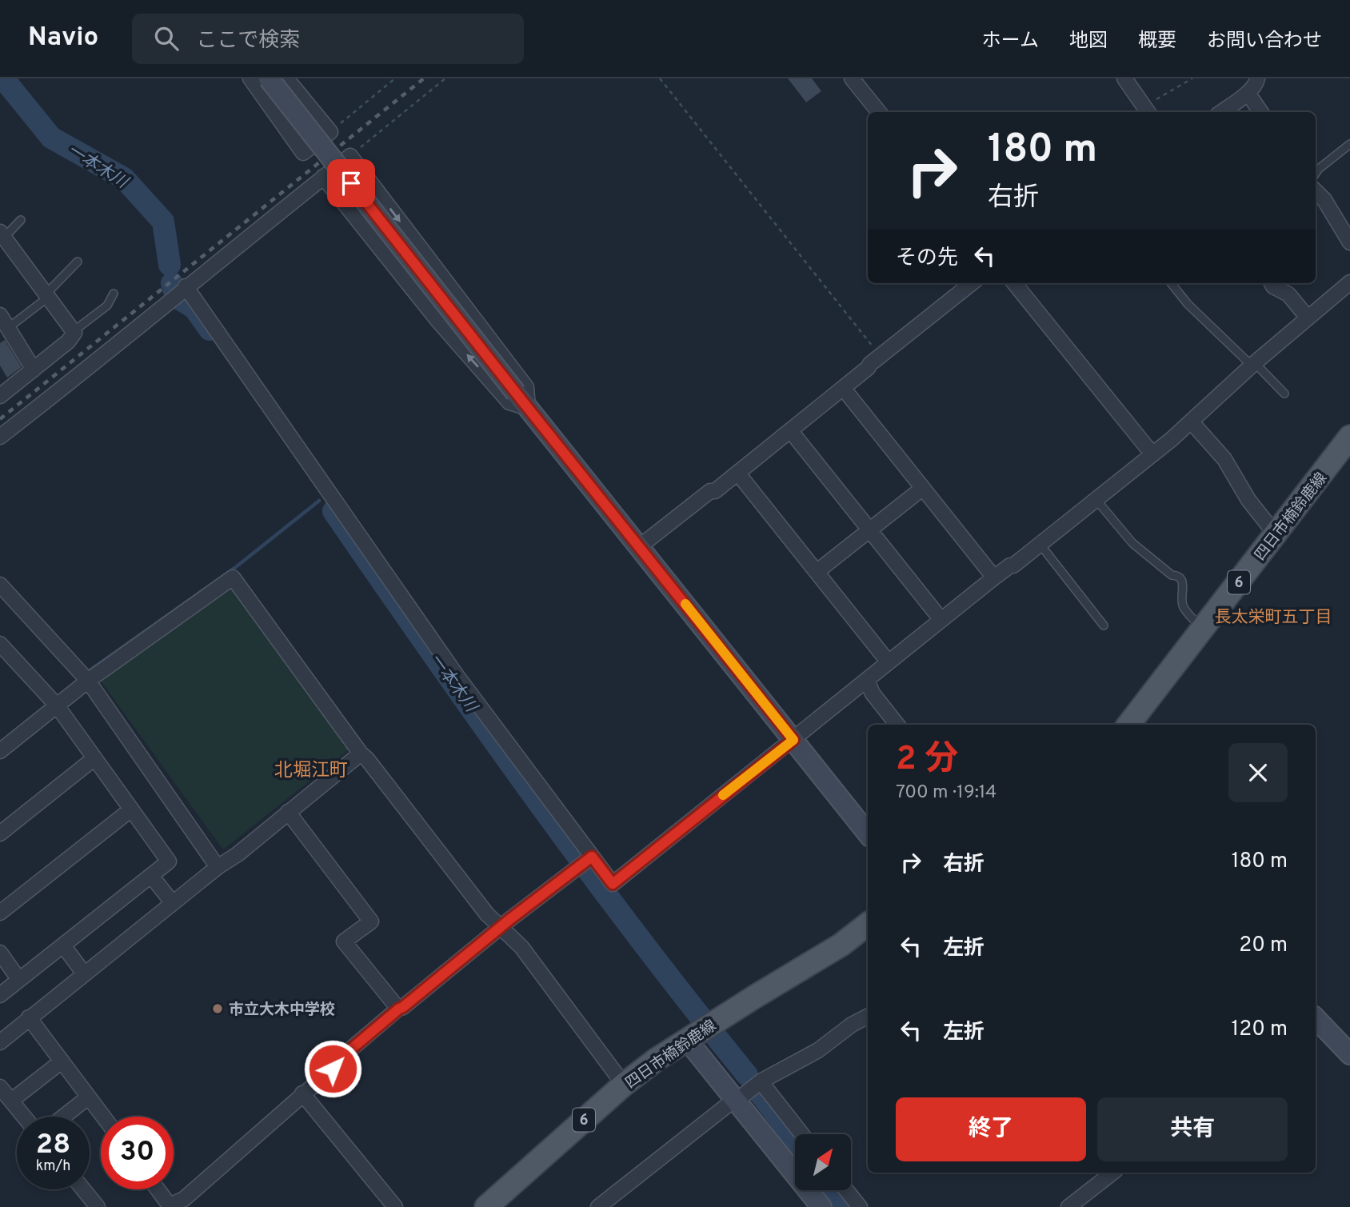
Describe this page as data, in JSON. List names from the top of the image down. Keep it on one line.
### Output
{"streets":{"main road":["四日市楠鈴鹿線","6"]},"districts":["長太栄町五丁目","北堀江町"],"water":["一本木川"],"places":["市立大木中学校"],"north":"top right","page":{"header":"Navio","search":"ここで検索","nav":["ホーム","地図","概要","お問い合わせ"],"turn":["180 m","右折"],"then":"その先","heading":["2 分","700 m · 19:14"],"list":[{"name":"右折","value":"180 m"},{"name":"左折","value":"20 m"},{"name":"左折","value":"120 m"}],"buttons":["終了","共有"],"speed":"28 km/h","limit":"30"}}
